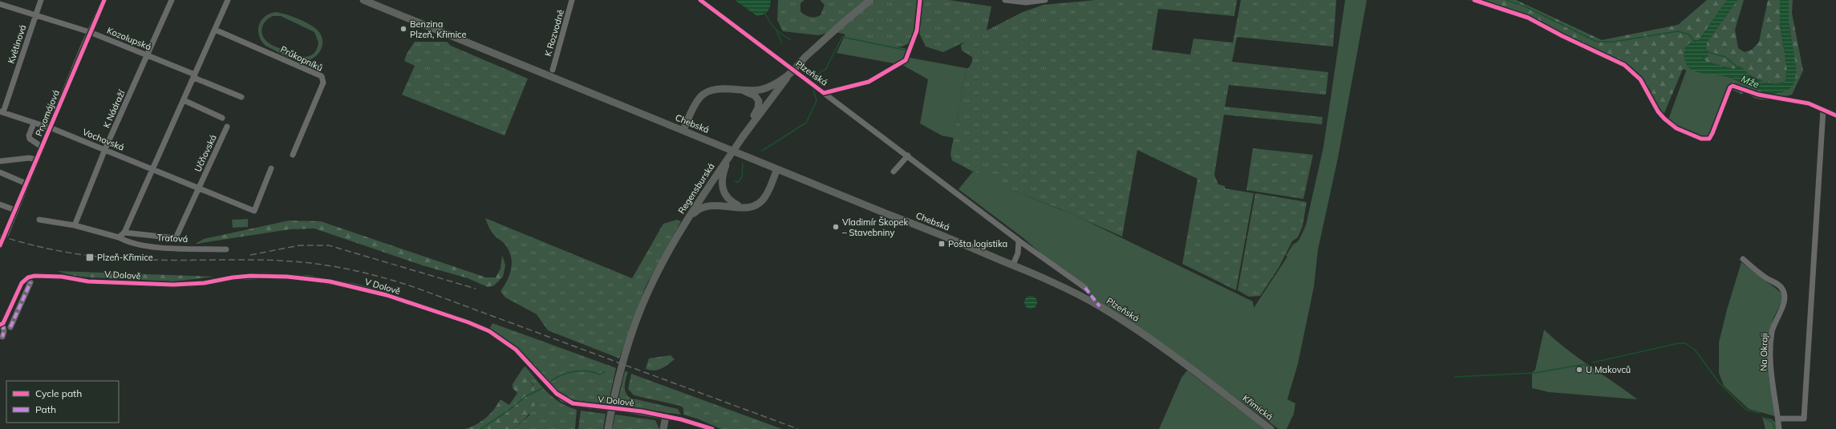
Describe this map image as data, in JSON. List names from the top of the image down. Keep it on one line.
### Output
{"streets":{"main road":["Plzeňská","Chebská","Regensburská","Křimická"],"street":["K Rozvodně","Kozolupská","Květinová","Průkopníků","K Nádraží","Prvomájová","Vochovská","Učňovská","Traťová","V Dolově","Na Okraji"]},"crossings":[["Kozolupská","Květinová"],["Kozolupská","K Nádraží"],["Kozolupská","Prvomájová"],["Květinová","Vochovská"],["Plzeňská","Chebská"],["Plzeňská","Křimická"],["K Nádraží","Vochovská"],["K Nádraží","Traťová"],["Prvomájová","Vochovská"],["Vochovská","Učňovská"],["Učňovská","Traťová"]],"water":["Mže"],"places":{"other":["Benzina Plzeň, Křimice","Vladimír Škopek – Stavebniny","U Makovců"],"transit":["Pošta logistika","Plzeň-Křimice"]},"legend":["Cycle path","Path"]}
